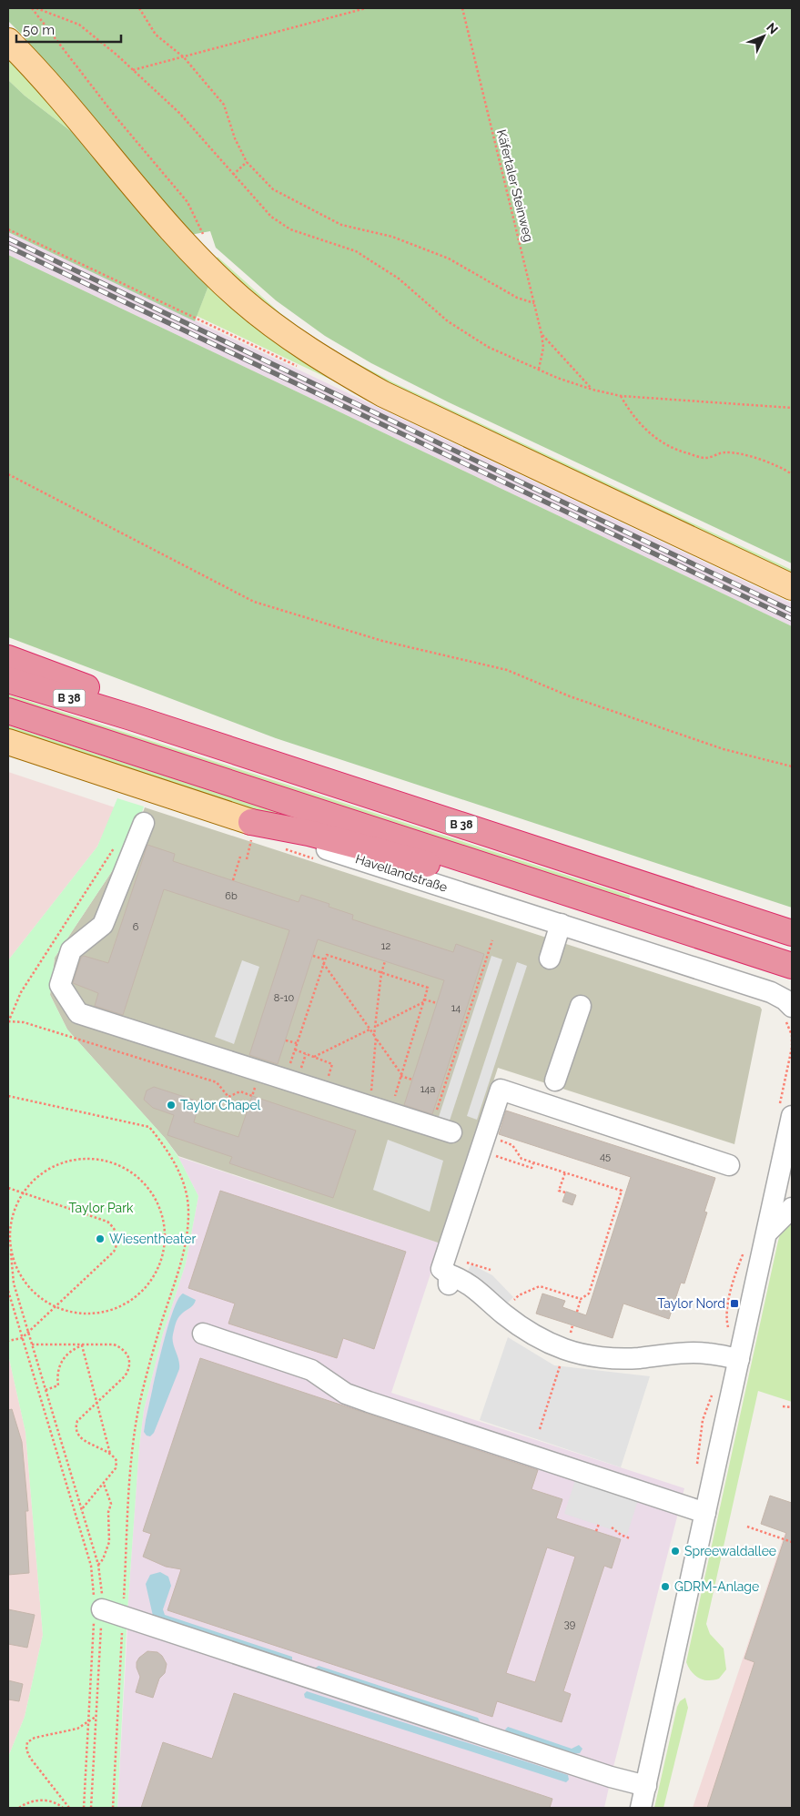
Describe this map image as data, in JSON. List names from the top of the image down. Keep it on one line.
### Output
{"streets":{"highway":["B 38"],"main road":["Havellandstraße"],"path":["Käfertaler Steinweg"]},"parks":["Taylor Park"],"places":{"other":["Taylor Chapel","Wiesentheater","Spreewaldallee","GDRM-Anlage"],"transit":["Taylor Nord"]},"house_numbers":["6b","6","12","8-10","14","14a","45","39"],"scale_bar":"50 m","north":"top right"}
